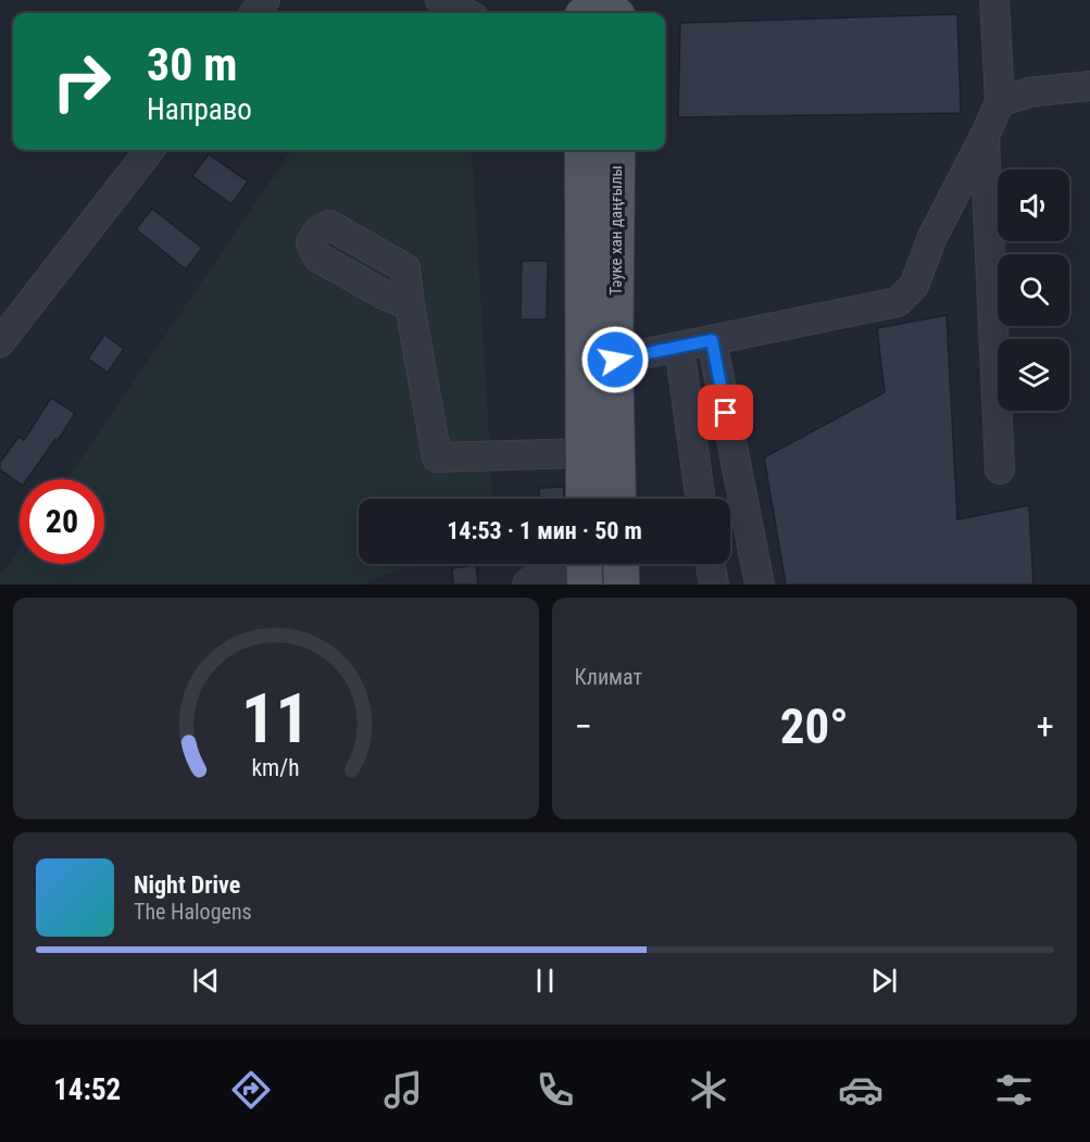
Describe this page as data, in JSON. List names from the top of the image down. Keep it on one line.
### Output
{"streets":{"main road":["Тәуке хан даңғылы"]},"page":{"turn":["30 m","Направо"],"limit":"20","trip":"14:53 · 1 мин · 50 m","tile":"Климат","heat":["−","20°","+"],"song":["Night Drive","The Halogens"],"tabs":"14:52","gauge":["11","km/h"]}}
